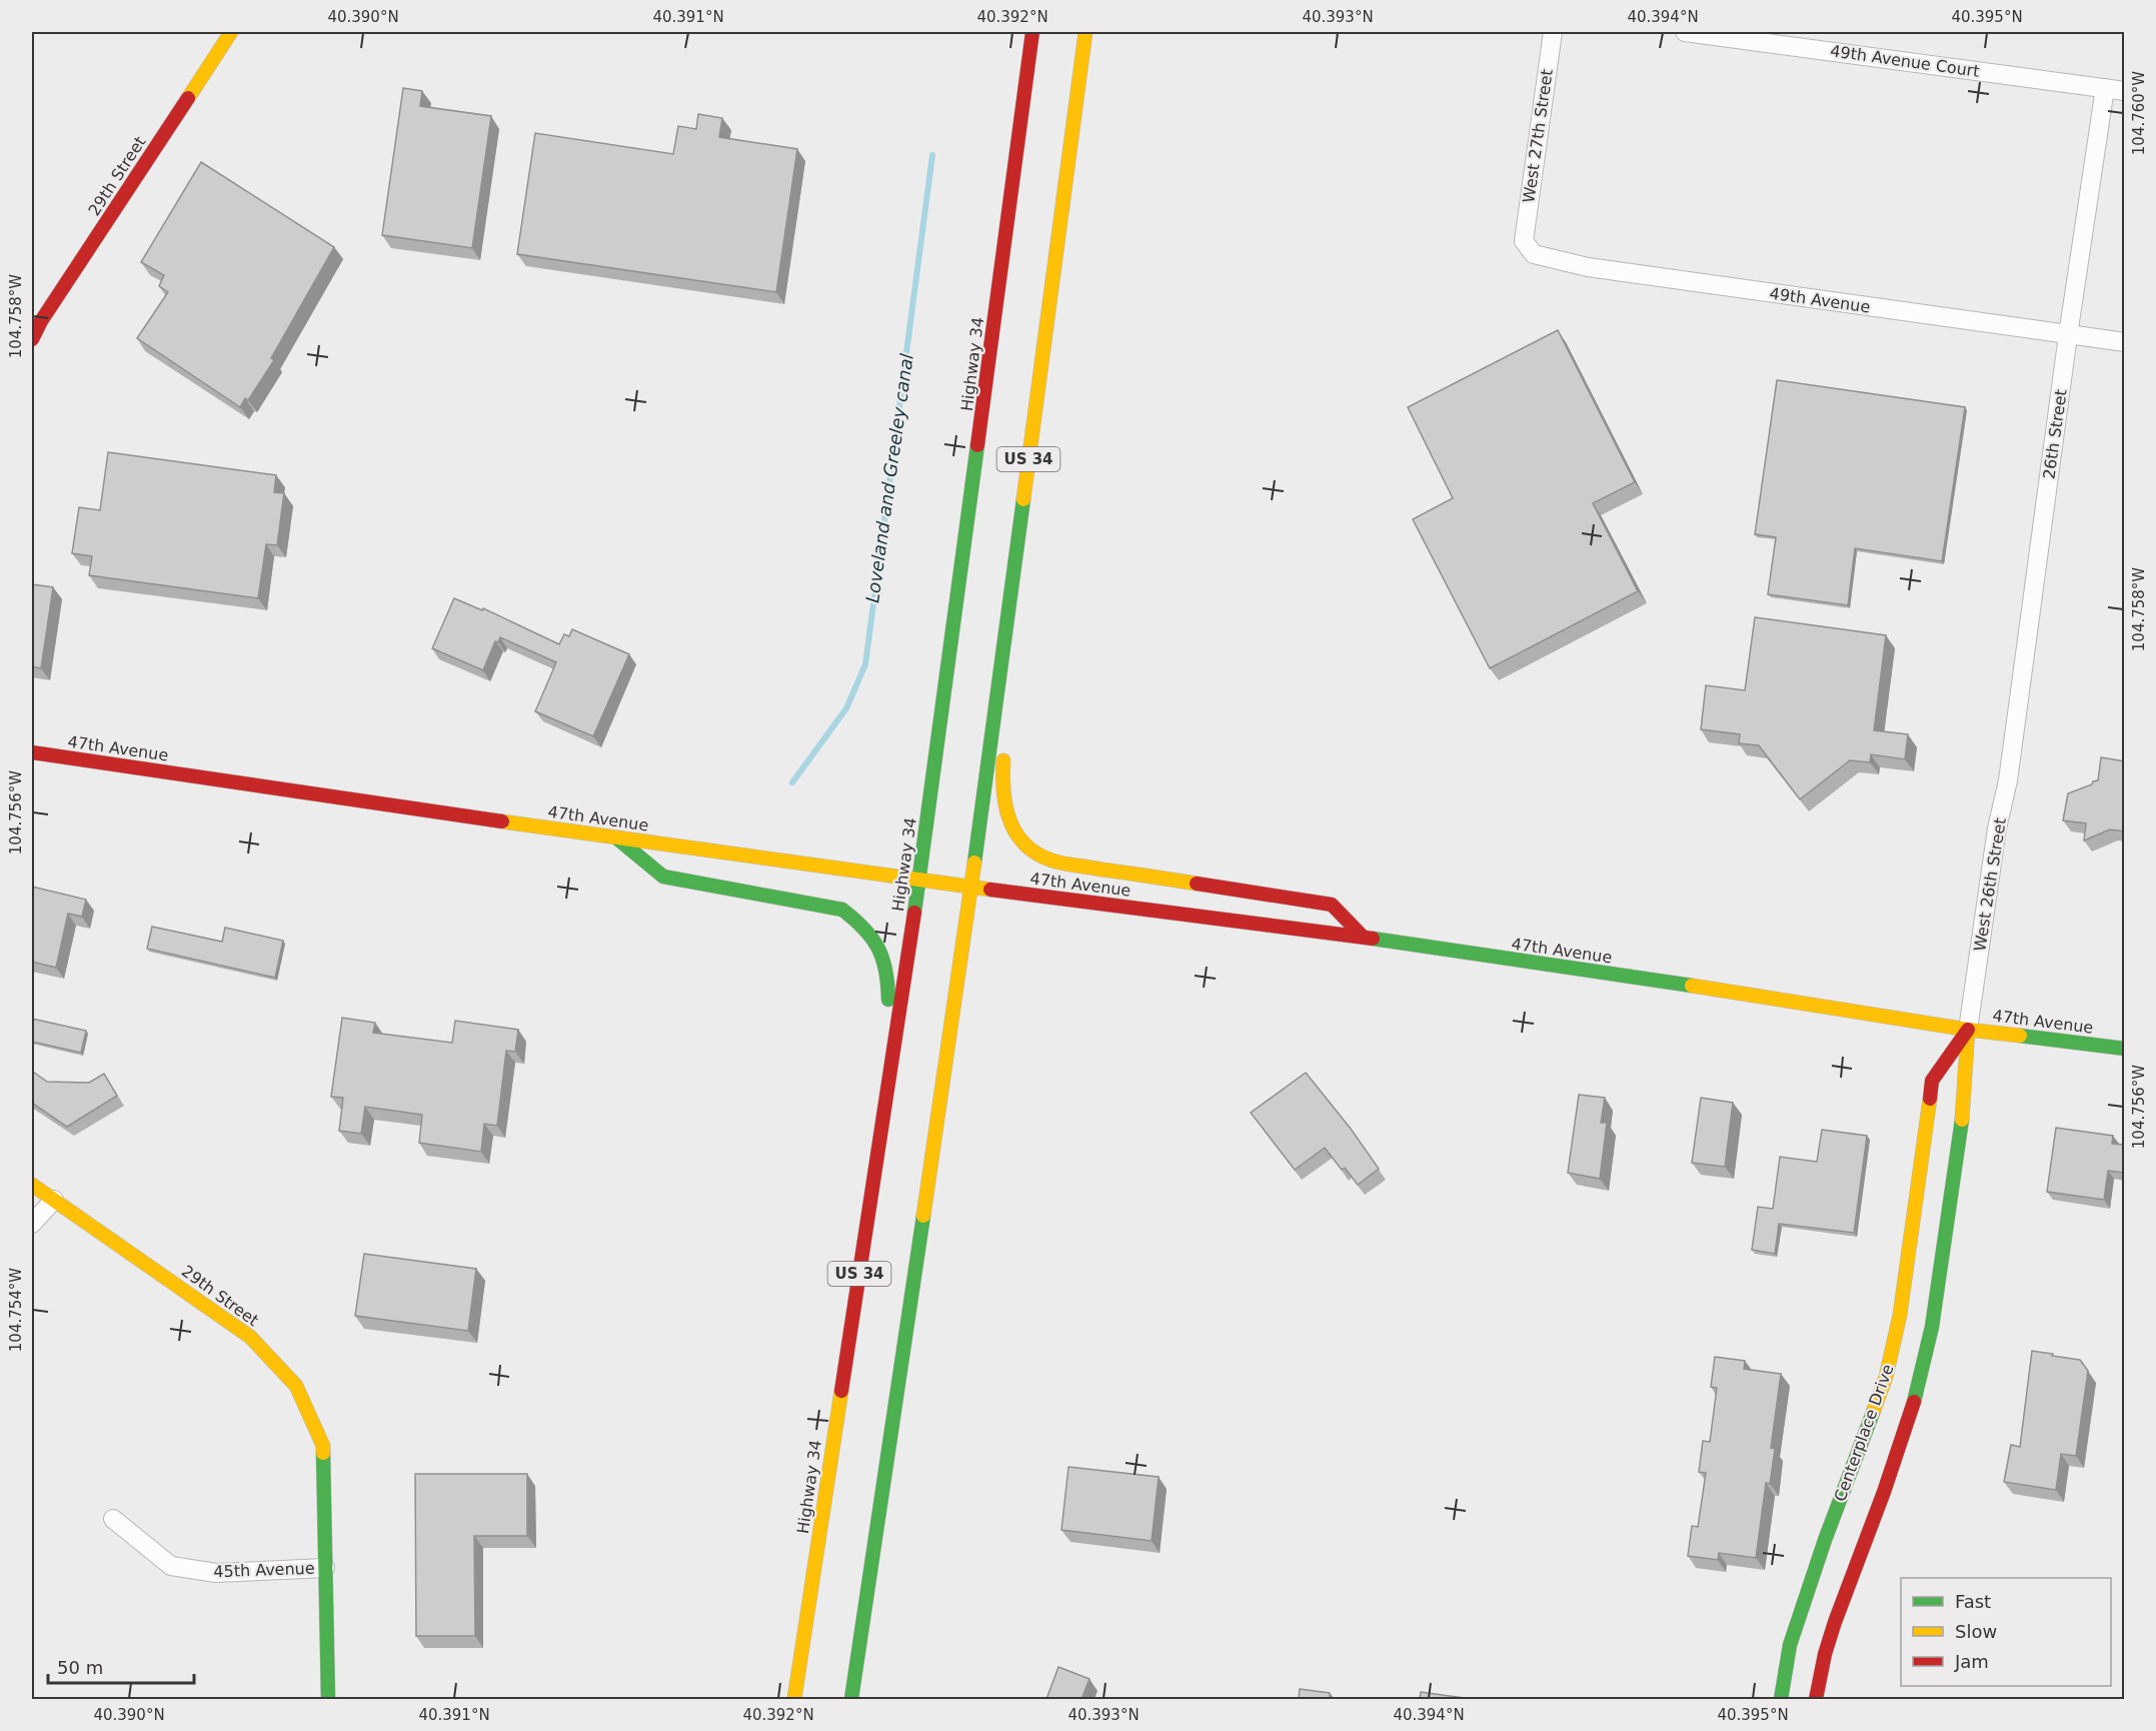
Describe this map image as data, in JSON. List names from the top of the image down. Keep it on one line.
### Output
{"streets":{"main road":["29th Street","Highway 34","US 34","47th Avenue","Centerplace Drive"],"street":["49th Avenue Court","West 27th Street","49th Avenue","26th Street","West 26th Street","45th Avenue"]},"crossings":[["49th Avenue Court","26th Street"],["West 27th Street","49th Avenue"],["29th Street","45th Avenue"],["49th Avenue","26th Street"],["Highway 34","47th Avenue"],["26th Street","West 26th Street"],["US 34","47th Avenue"],["47th Avenue","Centerplace Drive"],["West 26th Street","Centerplace Drive"]],"water":["Loveland and Greeley canal"],"legend":["Fast","Slow","Jam"],"scale_bar":"50 m","coordinates":["40.390°N","40.391°N","40.392°N","40.393°N","40.394°N","40.395°N","104.760°W","104.758°W","104.756°W","104.754°W"]}
